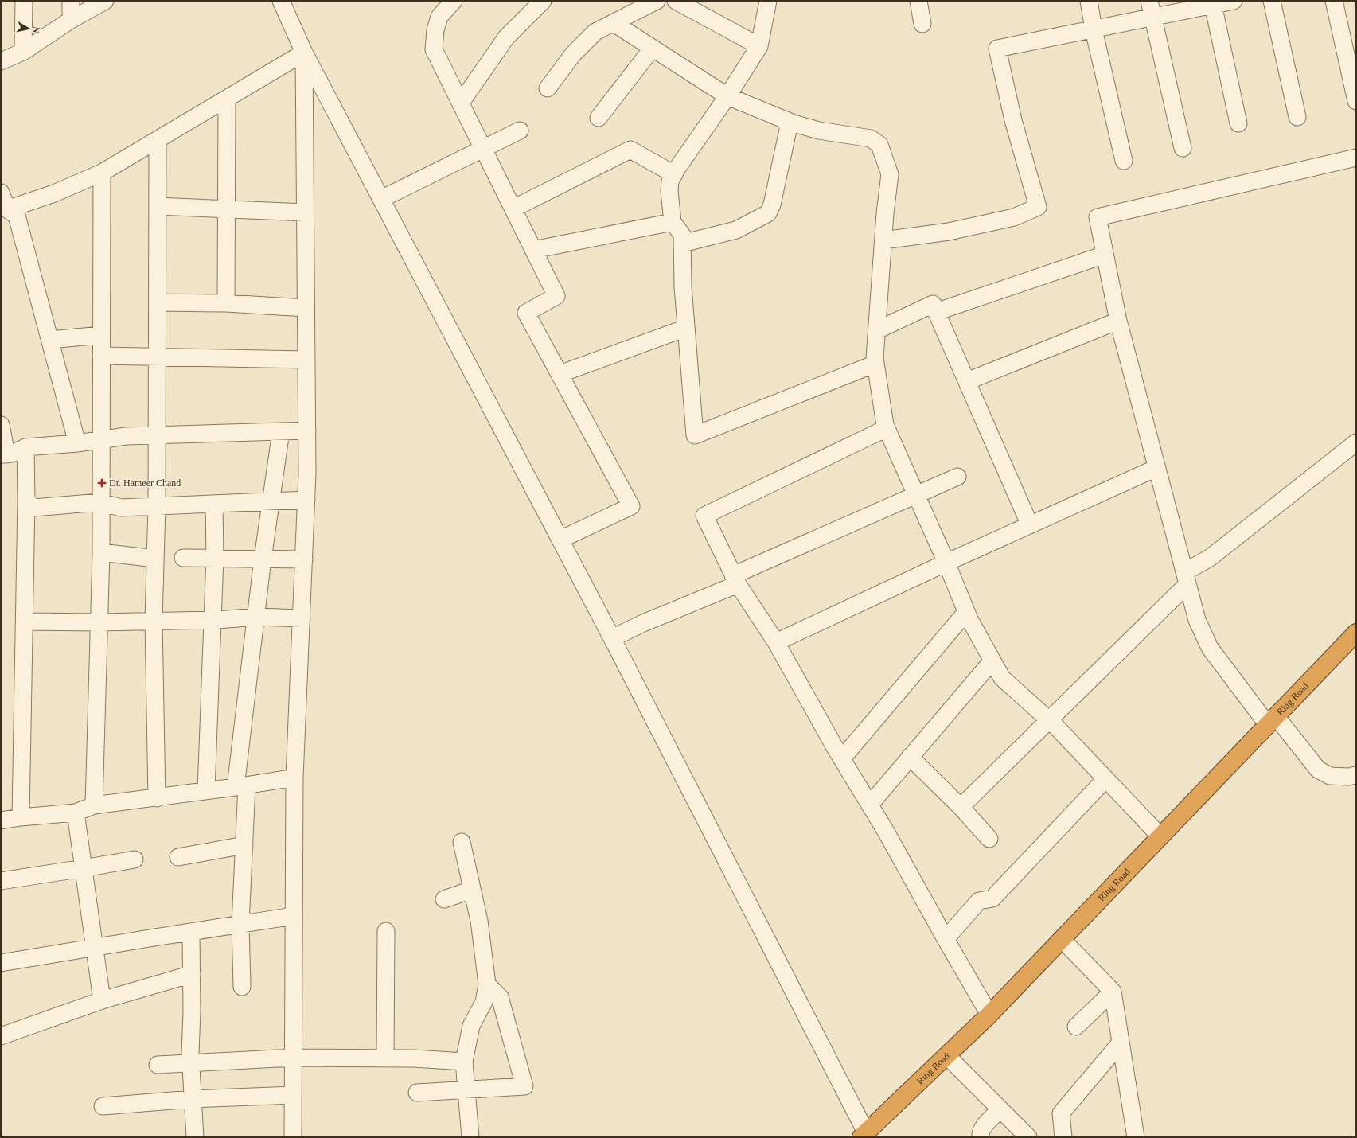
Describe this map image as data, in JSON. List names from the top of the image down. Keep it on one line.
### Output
{"streets":{"highway":["Ring Road"]},"places":{"health":["Dr. Hameer Chand"]},"north":"right"}
